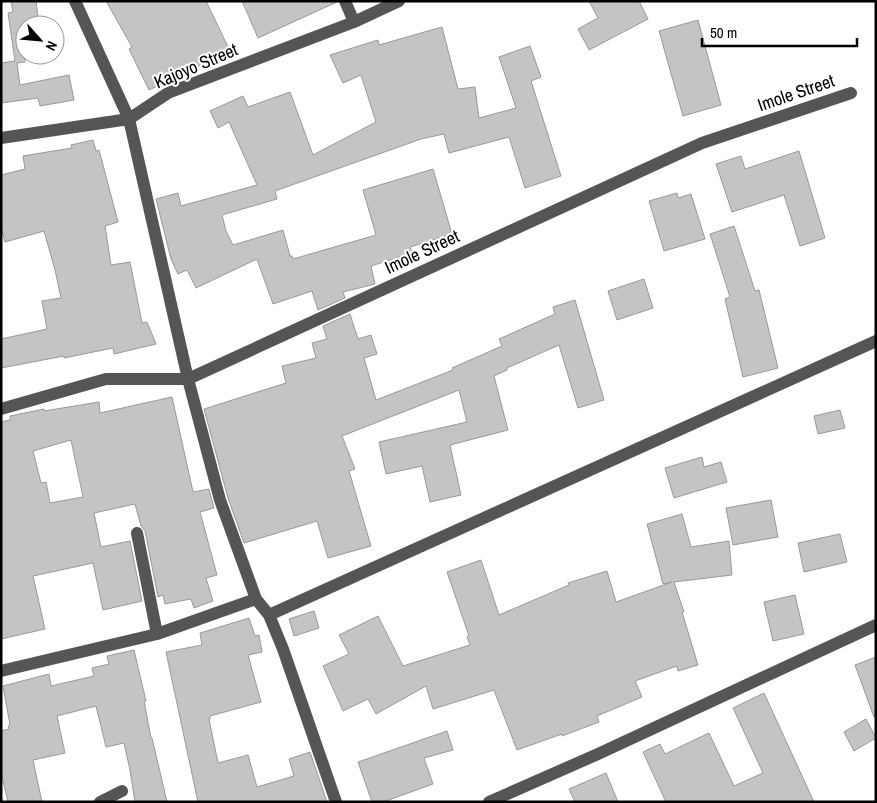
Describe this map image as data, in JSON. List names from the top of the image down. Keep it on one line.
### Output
{"streets":{"street":["Kajoyo Street","Imole Street"]},"scale_bar":"50 m","north":"bottom right"}
